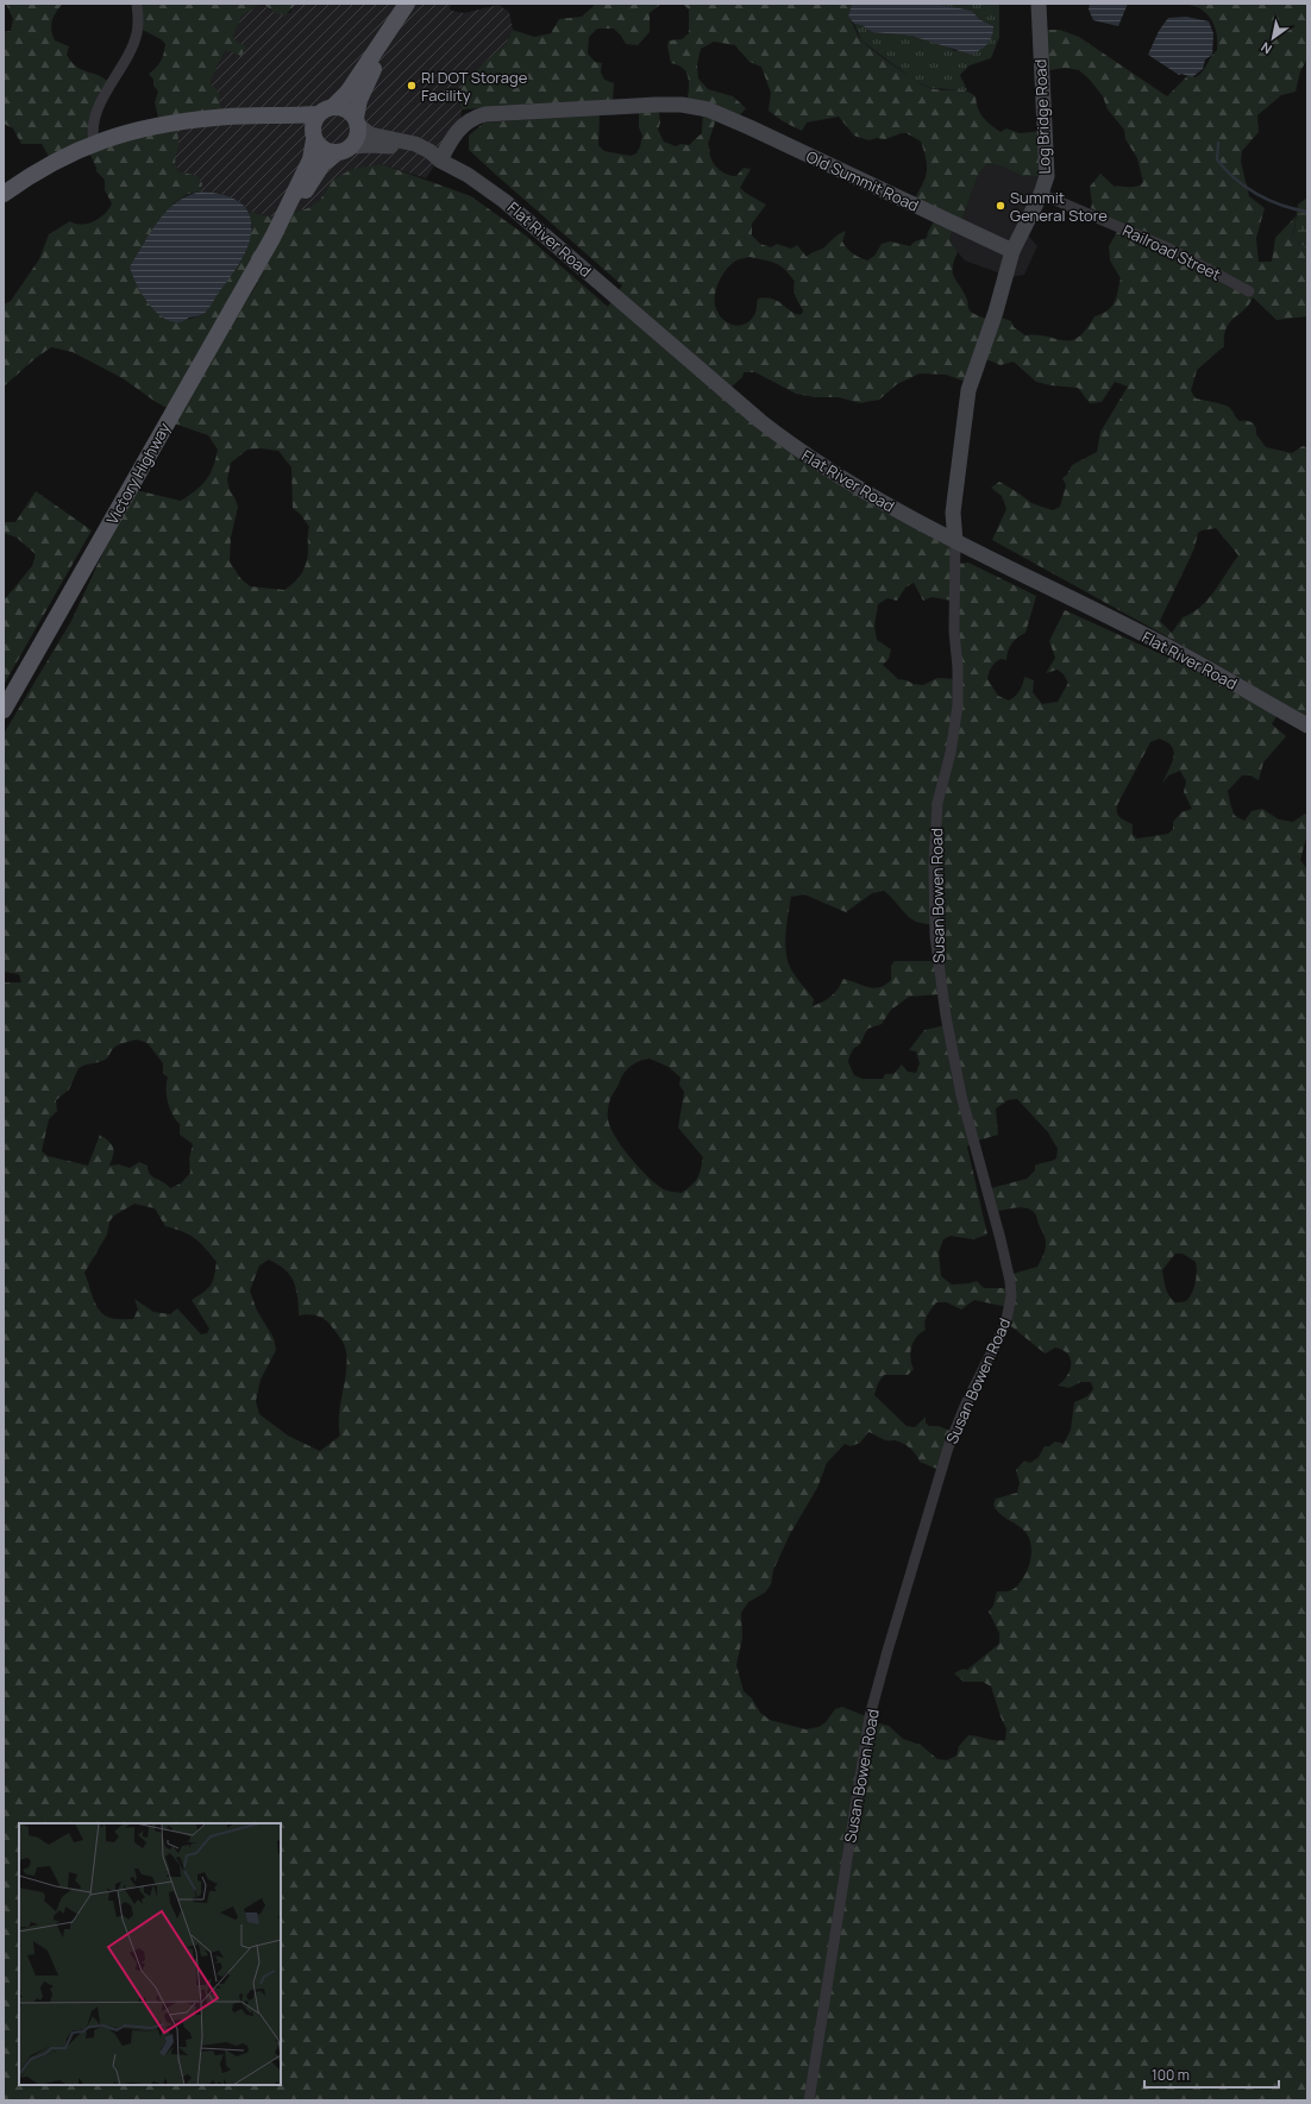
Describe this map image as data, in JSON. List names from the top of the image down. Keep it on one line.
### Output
{"streets":{"main road":["Log Bridge Road","Old Summit Road","Flat River Road","Victory Highway"],"street":["Railroad Street","Susan Bowen Road"]},"crossings":[["Log Bridge Road","Old Summit Road"],["Log Bridge Road","Railroad Street"],["Old Summit Road","Flat River Road"],["Flat River Road","Victory Highway"],["Flat River Road","Susan Bowen Road"]],"places":["RI DOT Storage Facility","Summit General Store"],"scale_bar":"100 m","north":"bottom left"}
